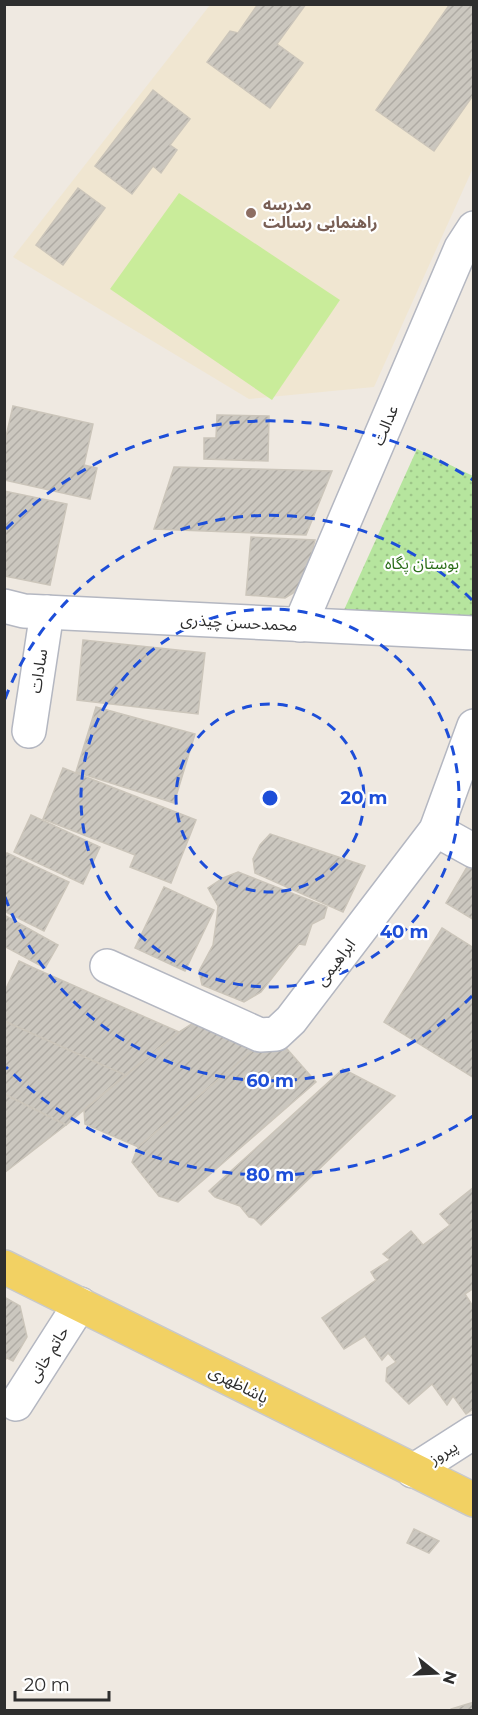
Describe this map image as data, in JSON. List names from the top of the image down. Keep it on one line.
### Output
{"streets":{"main road":["پاشاظهری"],"street":["عدالت","محمدحسن چیذری","سادات","ابراهیمی","حاتم خانی","پیروز"]},"crossings":[["عدالت","محمدحسن چیذری"],["محمدحسن چیذری","سادات"],["حاتم خانی","پاشاظهری"],["پاشاظهری","پیروز"]],"parks":["بوستان پگاه"],"places":["مدرسه راهنمایی رسالت"],"scale_bar":"20 m","north":"right","rings":["20 m","40 m","60 m","80 m"]}
